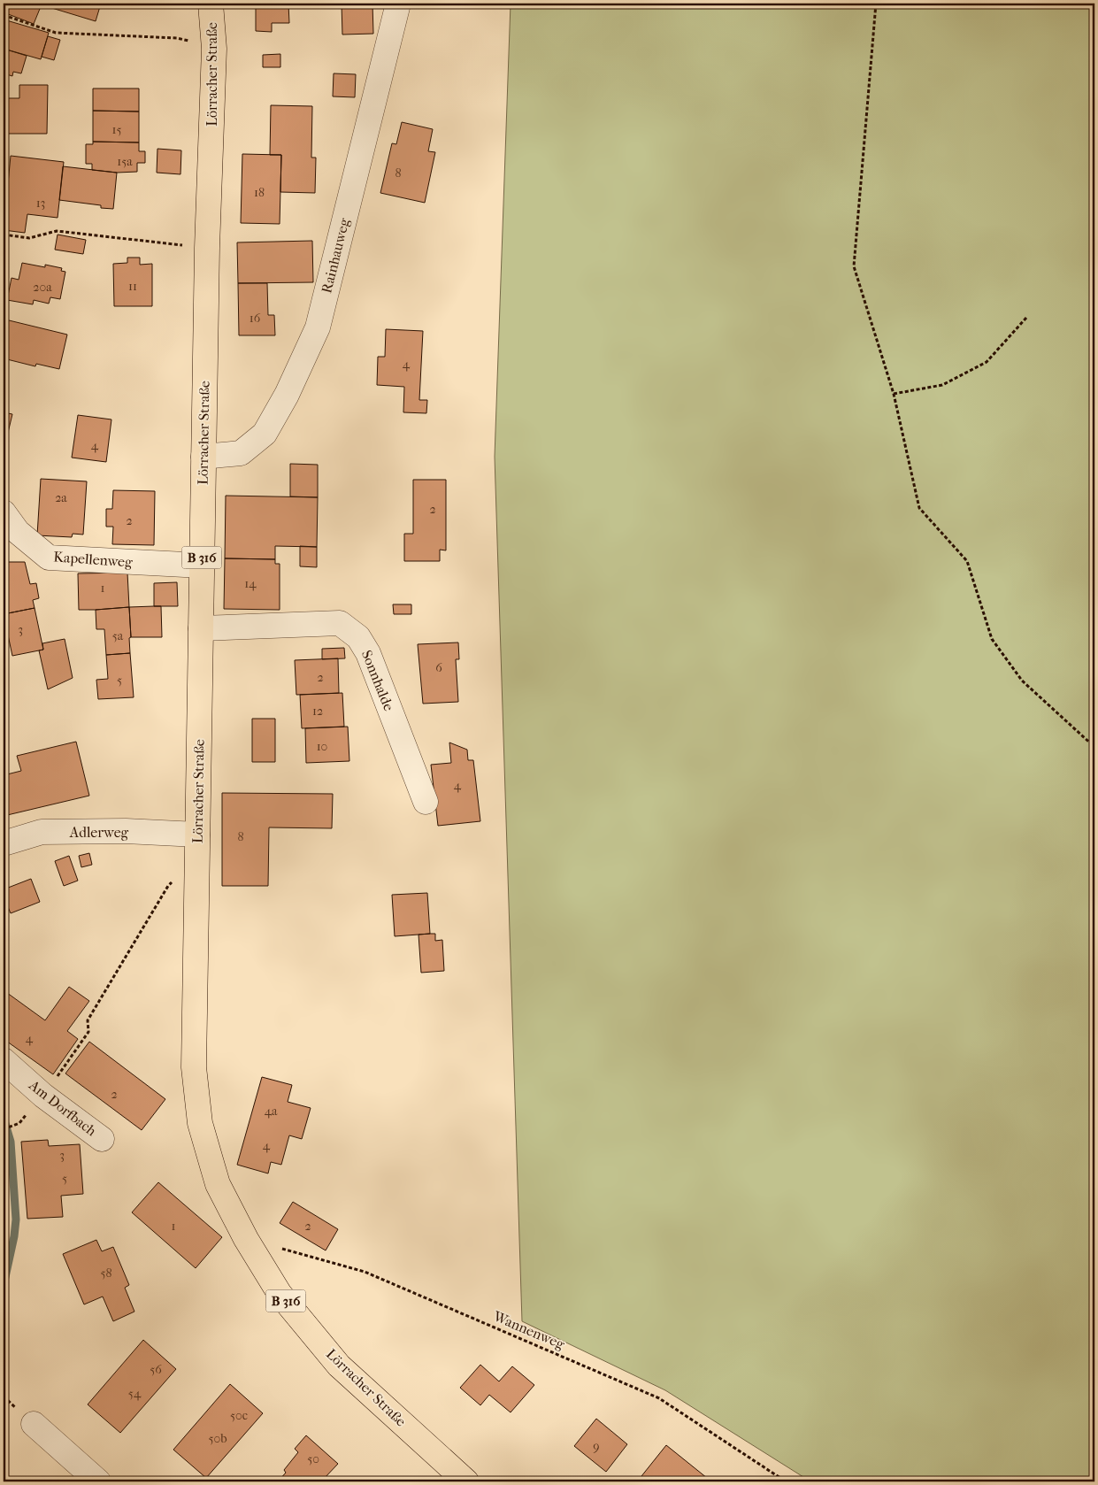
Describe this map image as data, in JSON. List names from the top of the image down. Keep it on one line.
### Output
{"streets":{"main road":["Lörracher Straße","B 316"],"street":["Rainhauweg","Kapellenweg","Sonnhalde","Adlerweg","Am Dorfbach"],"path":["Wannenweg"]},"crossings":[["Lörracher Straße","Rainhauweg"],["Lörracher Straße","Kapellenweg"],["Lörracher Straße","Sonnhalde"],["Lörracher Straße","Adlerweg"],["Lörracher Straße","Wannenweg"]],"house_numbers":["15","15a","8","18","13","11","20a","16","4","4","2a","2","2","14","1","3","5a","6","2","5","12","10","4","8","4","2","4a","4","3","5","1","2","58","56","54","50c","50b","9","50"]}
